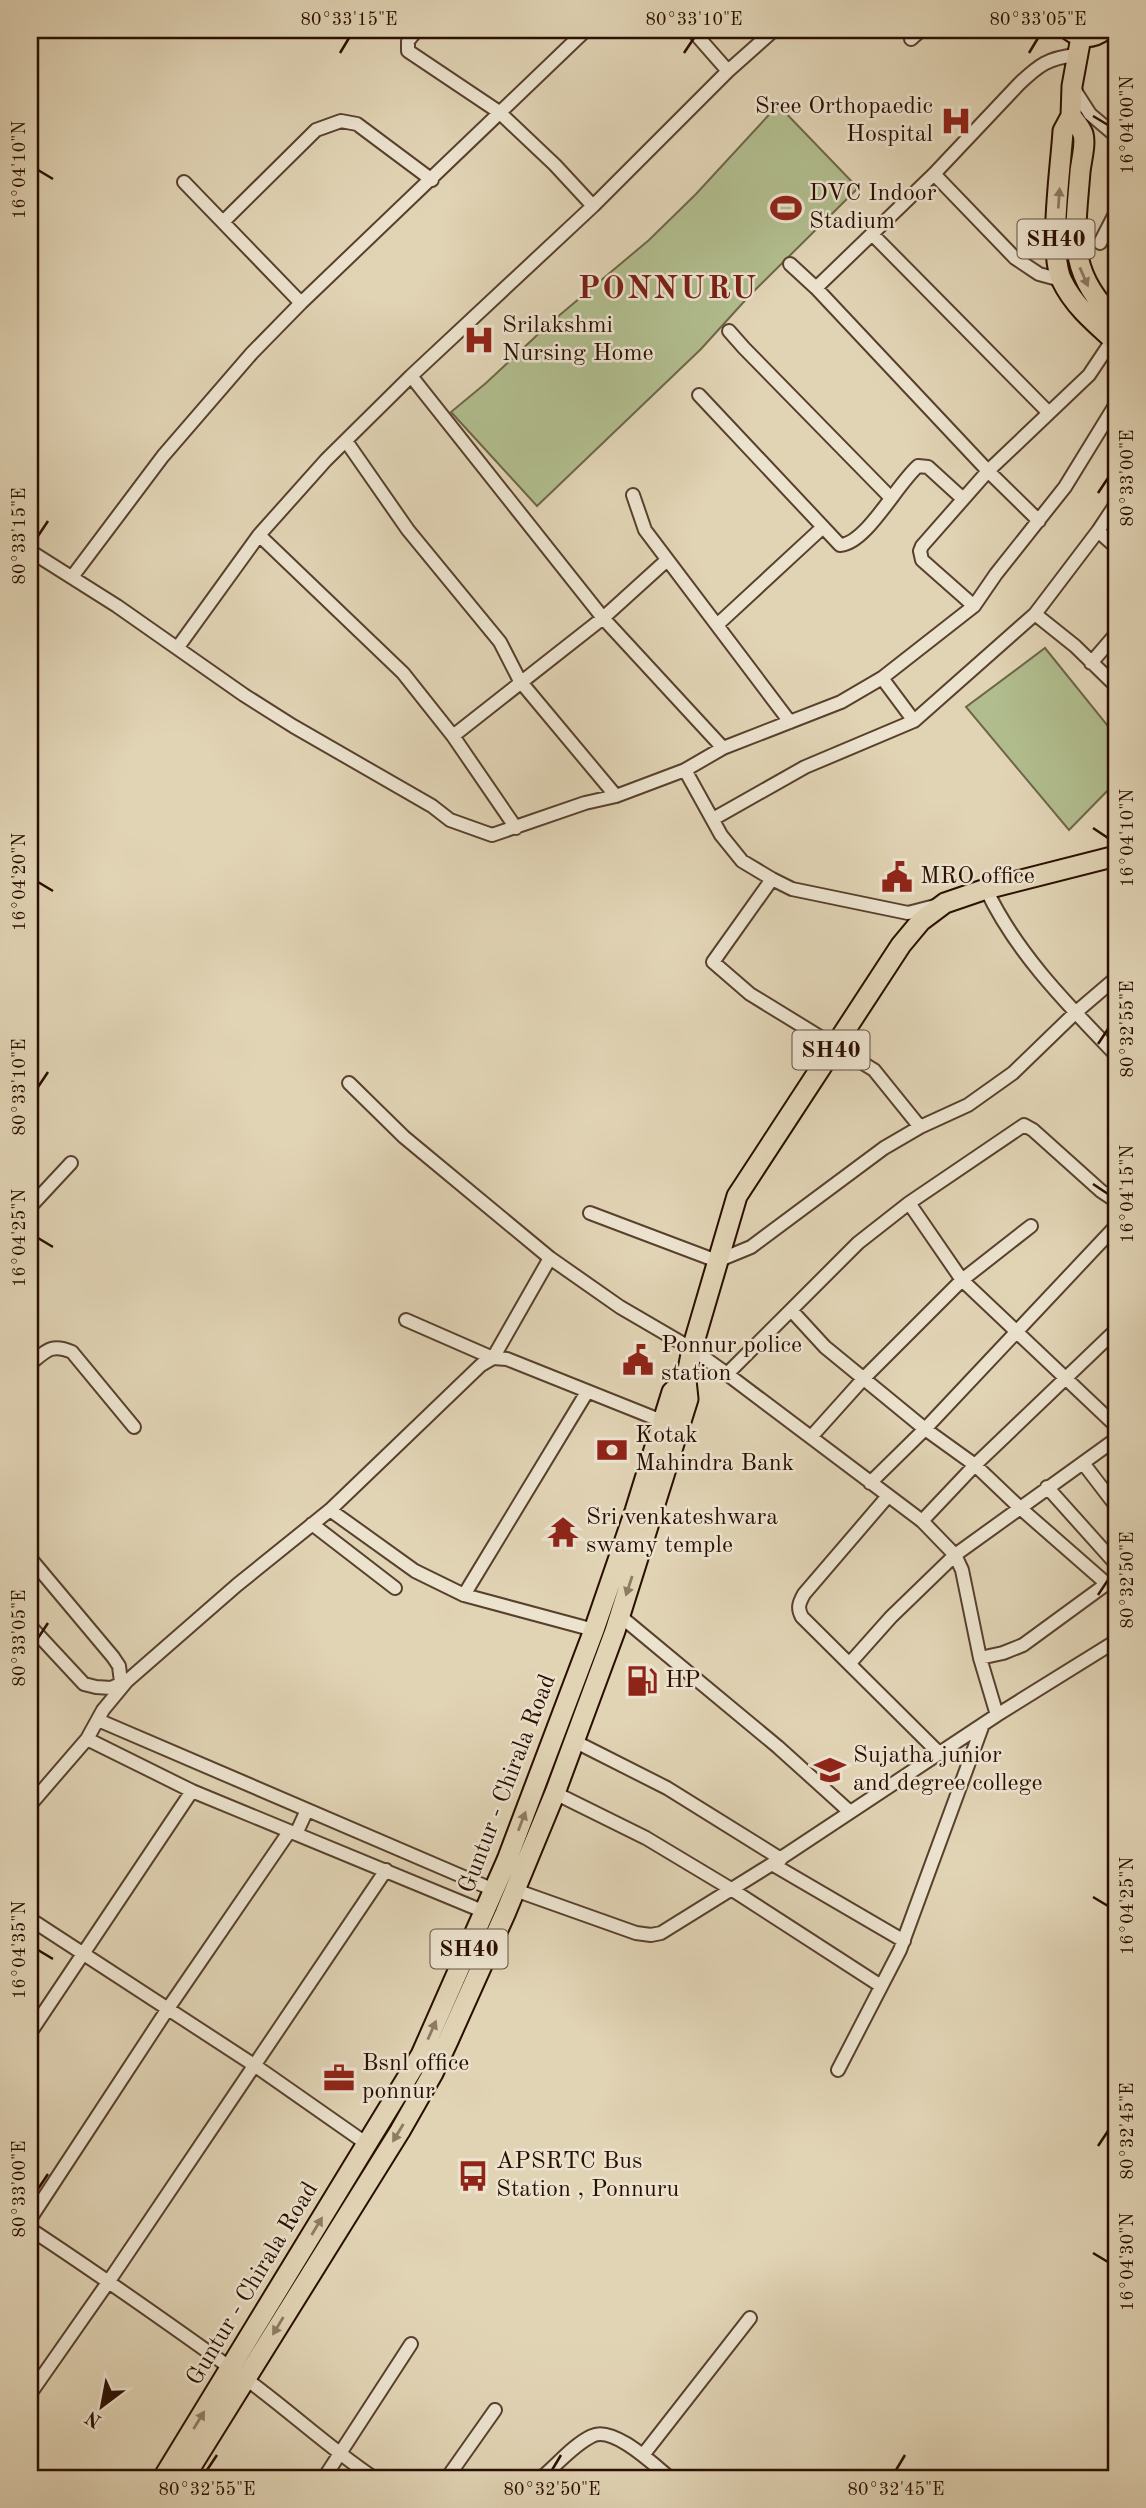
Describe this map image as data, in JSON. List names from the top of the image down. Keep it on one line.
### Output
{"streets":{"main road":["SH40","Guntur - Chirala Road"]},"districts":["PONNURU"],"places":{"hospital":["Sree Orthopaedic Hospital","Srilakshmi Nursing Home"],"sports":["DVC Indoor Stadium"],"public building":["MRO office","Ponnur police station"],"bank":["Kotak Mahindra Bank"],"temple":["Sri venkateshwara swamy temple"],"fuel station":["HP"],"school or university":["Sujatha junior and degree college"],"office":["Bsnl office ponnur"],"bus stop":["APSRTC Bus Station , Ponnuru"]},"north":"bottom left","coordinates":["80°33'15\"E","80°33'10\"E","80°33'05\"E","16°04'00\"N","16°04'10\"N","80°33'00\"E","16°04'20\"N","80°32'55\"E","16°04'15\"N","16°04'25\"N","80°32'50\"E","16°04'35\"N","80°32'45\"E","16°04'30\"N"]}
